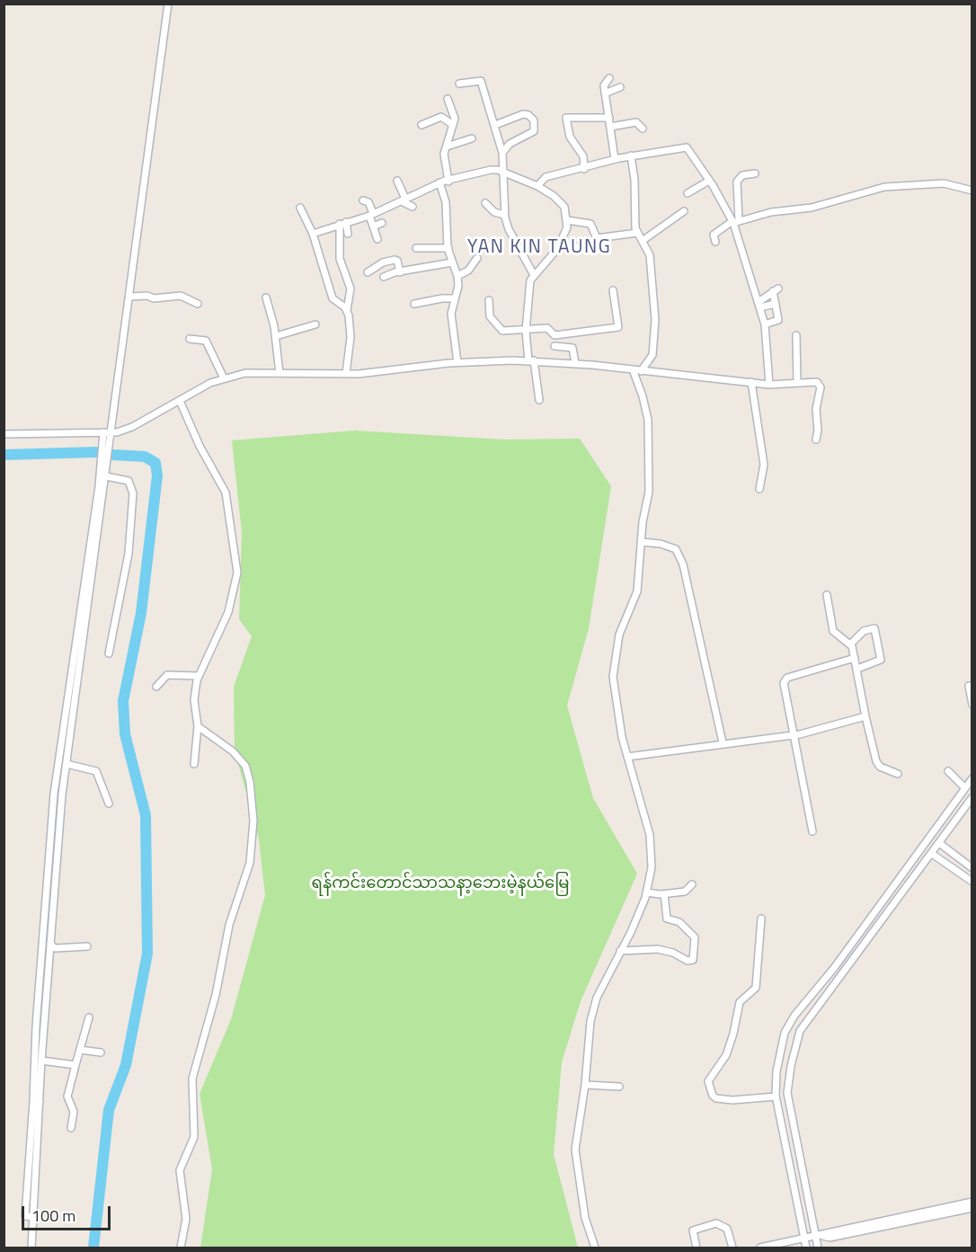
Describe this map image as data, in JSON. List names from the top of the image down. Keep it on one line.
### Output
{"districts":["YAN KIN TAUNG"],"parks":["ရန်ကင်းတောင်သာသနာ့ဘေးမဲ့နယ်မြေ"],"scale_bar":"100 m"}
